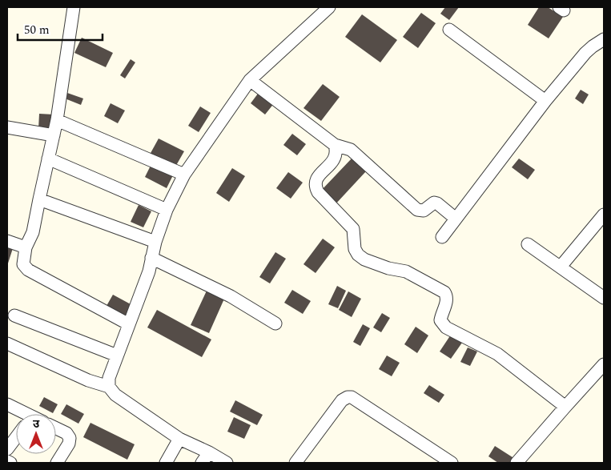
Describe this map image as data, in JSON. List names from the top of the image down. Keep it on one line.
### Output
{"scale_bar":"50 m","north":"top"}
